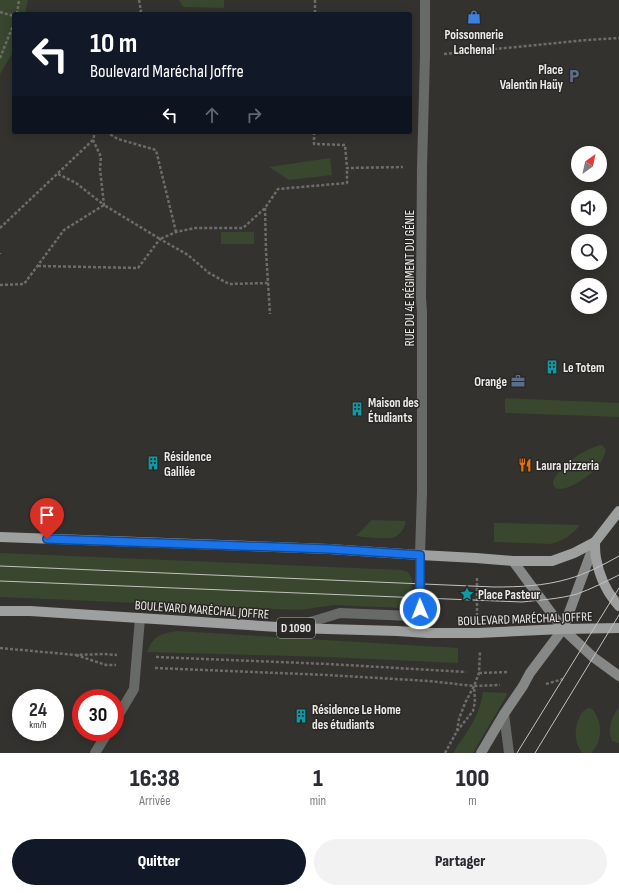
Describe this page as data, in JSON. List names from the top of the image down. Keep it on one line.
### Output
{"streets":{"main road":["BOULEVARD MARÉCHAL JOFFRE","D 1090"],"street":["RUE DU 4E RÉGIMENT DU GÉNIE"]},"places":{"shop":["Poissonnerie Lachenal"],"parking":["Place Valentin Haüy"],"building":["Le Totem","Maison des Étudiants","Résidence Galilée","Résidence Le Home des étudiants"],"office":["Orange"],"restaurant":["Laura pizzeria"],"place":["Place Pasteur"]},"north":"top right","page":{"turn":["10 m","Boulevard Maréchal Joffre"],"speed":"24 km/h","limit":"30","eta":["16:38","Arrivée","1","min","100","m"],"buttons":["Quitter","Partager"]}}
